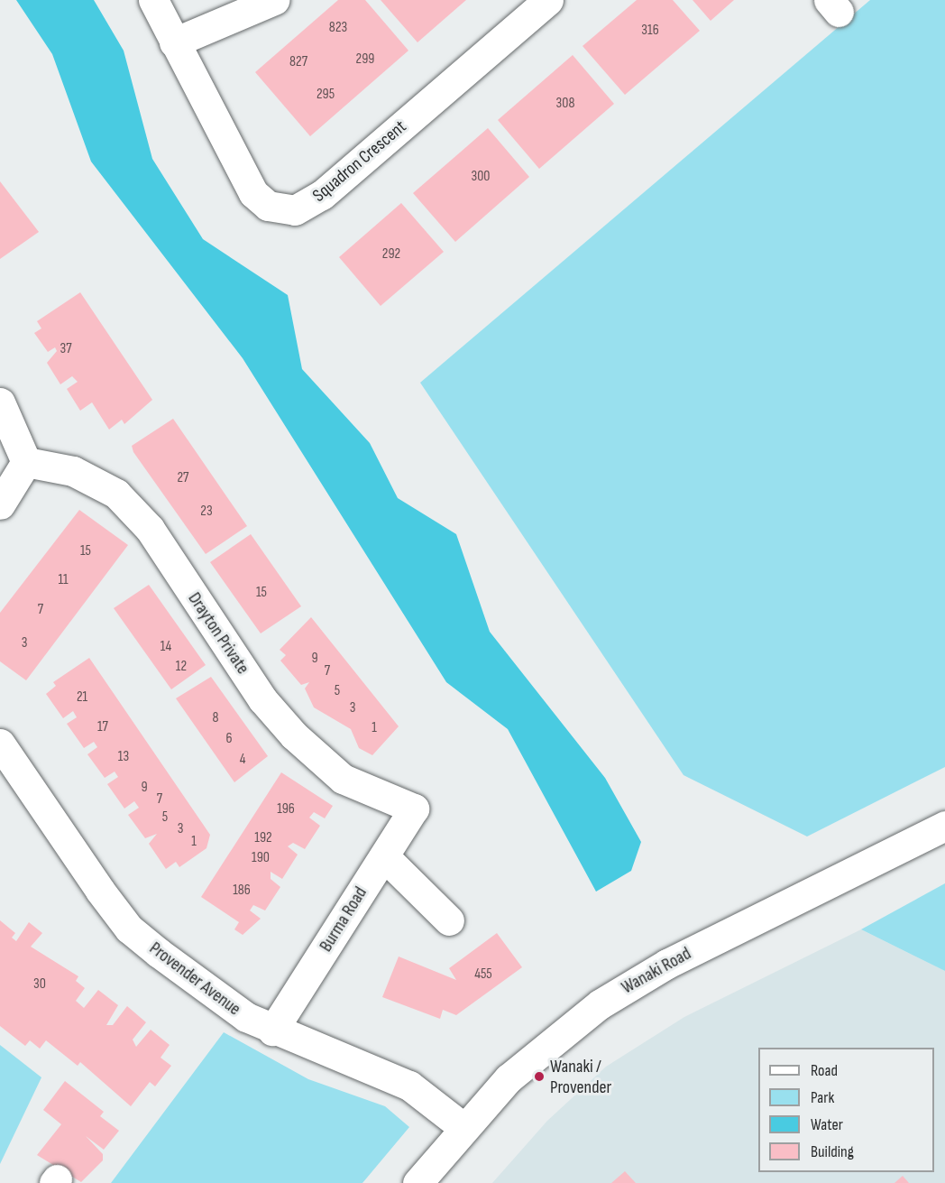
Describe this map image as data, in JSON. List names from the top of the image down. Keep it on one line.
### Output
{"streets":{"street":["Squadron Crescent","Drayton Private","Burma Road","Wanaki Road","Provender Avenue"]},"crossings":[["Drayton Private","Burma Road"],["Burma Road","Provender Avenue"],["Wanaki Road","Provender Avenue"]],"places":["Wanaki / Provender"],"house_numbers":["823","316","299","827","295","308","300","292","37","27","23","15","11","15","7","3","14","9","12","7","5","21","3","8","17","1","6","13","4","9","7","196","5","3","192","1","190","186","455","30"],"legend":["Road","Park","Water","Building"]}
